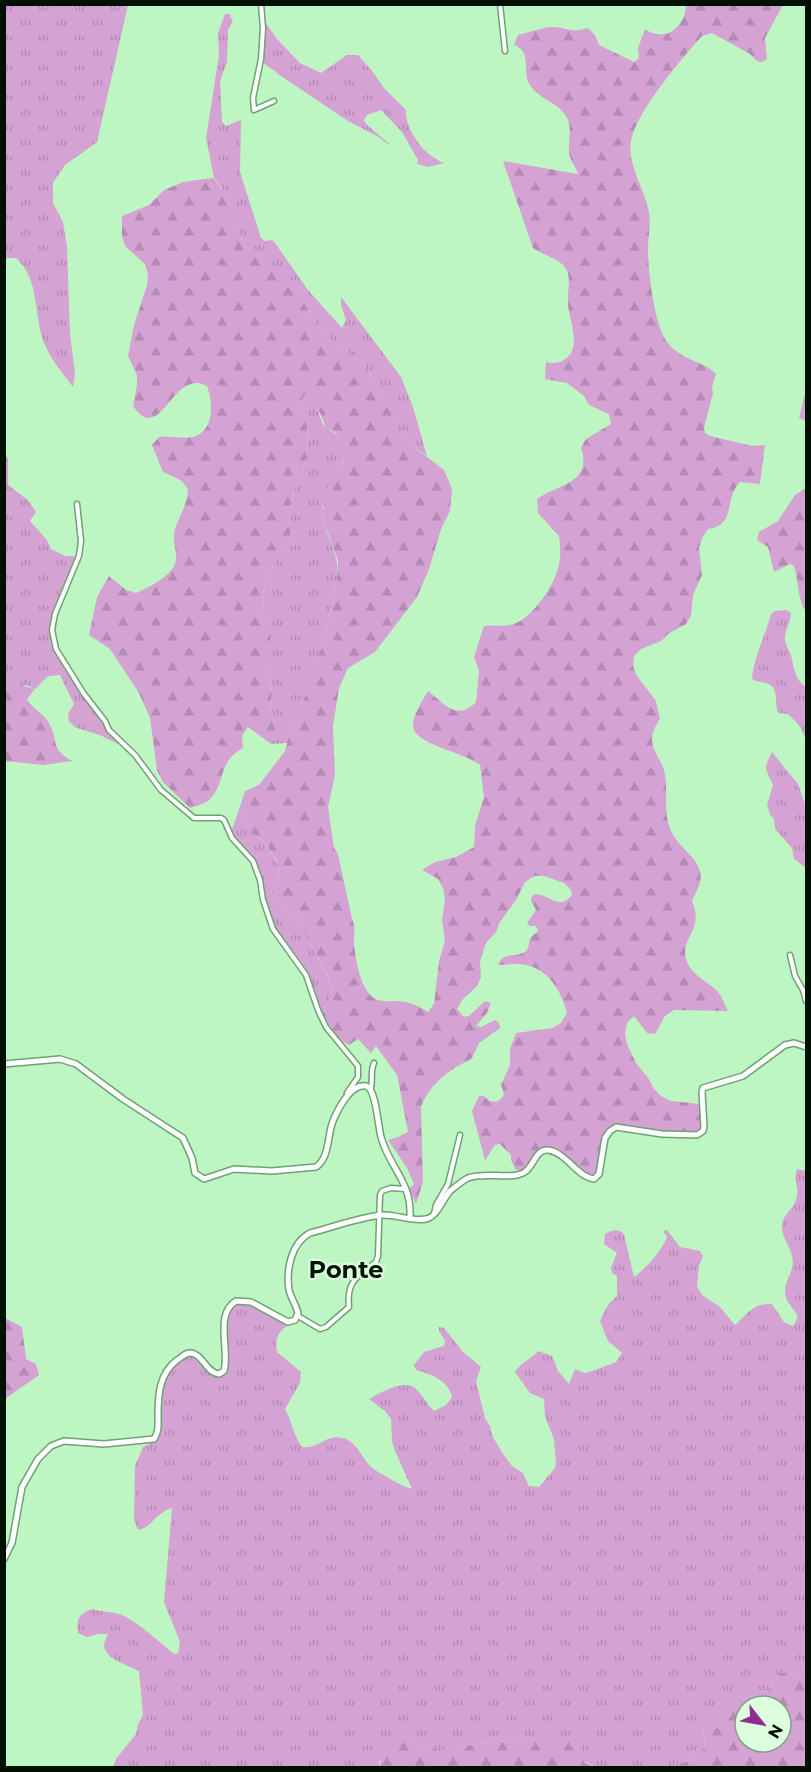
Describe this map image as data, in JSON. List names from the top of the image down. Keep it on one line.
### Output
{"districts":["Ponte"],"north":"bottom right"}
